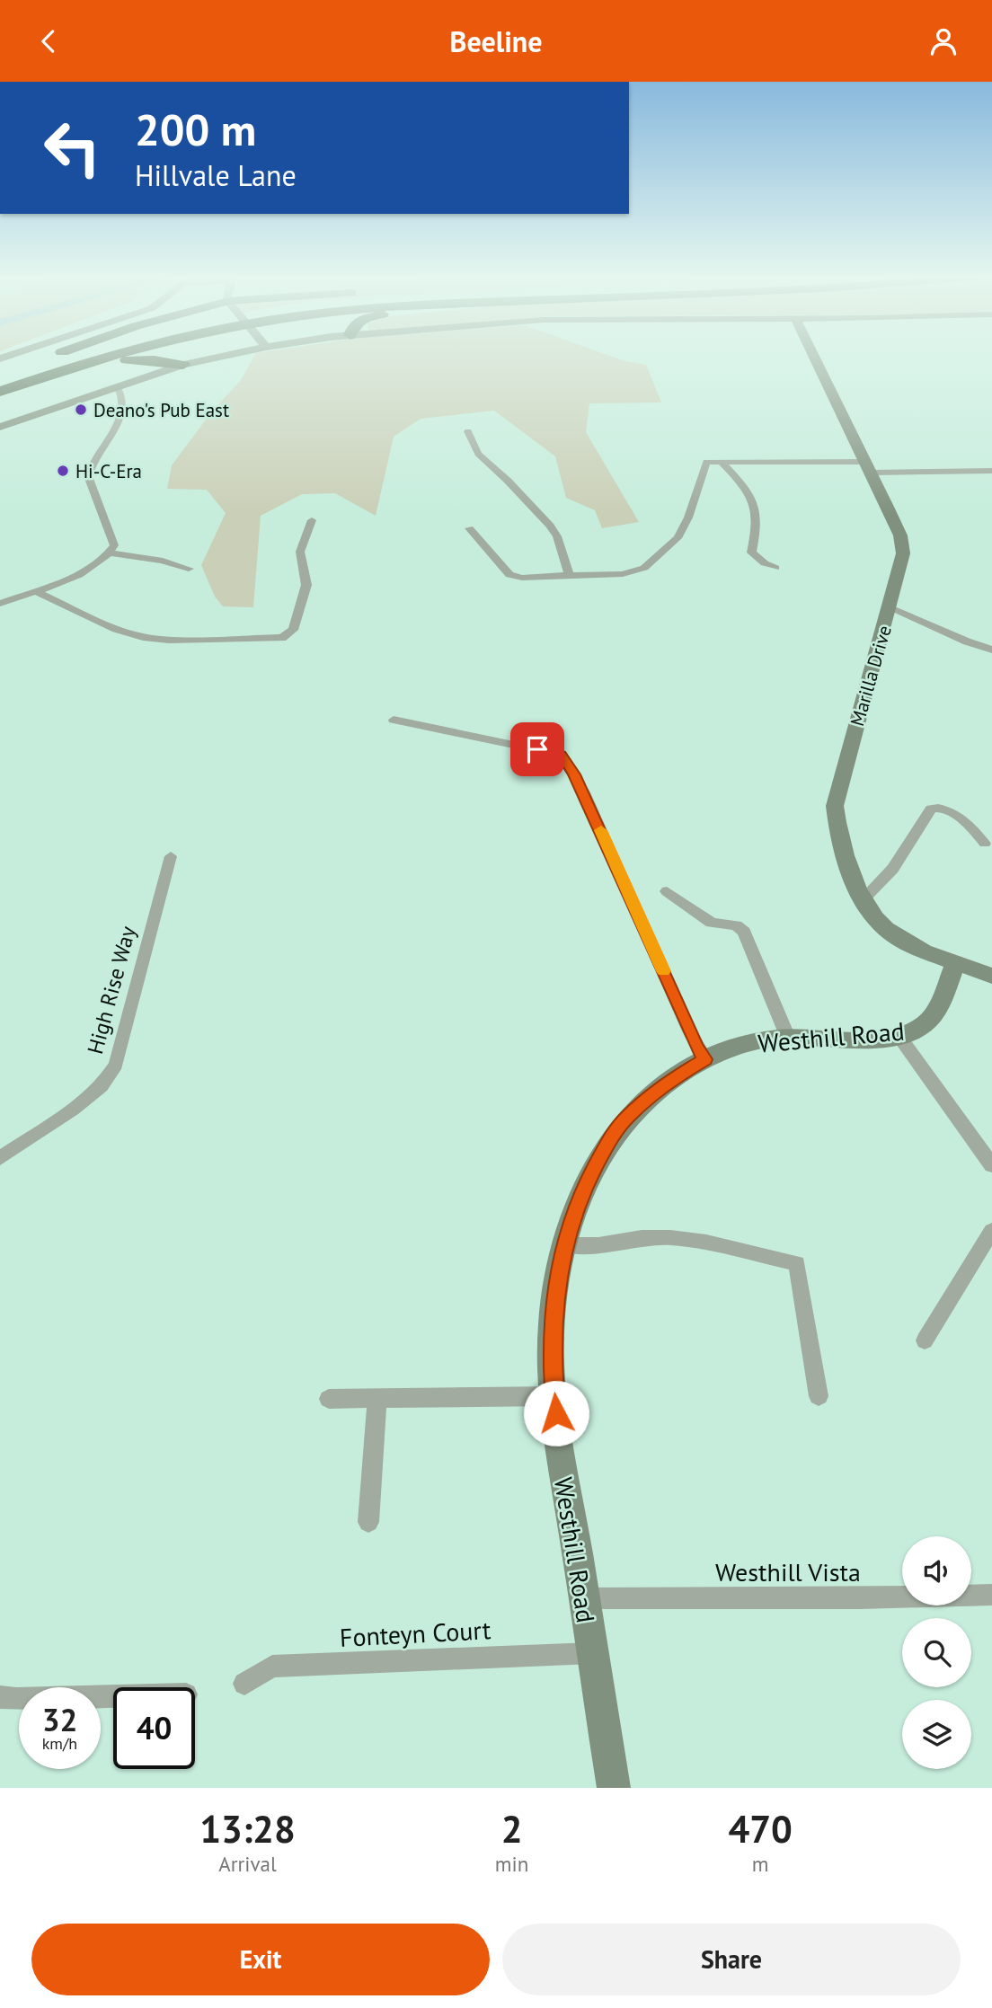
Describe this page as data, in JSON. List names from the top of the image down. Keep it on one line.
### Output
{"streets":{"street":["Marilla Drive","High Rise Way","Westhill Road","Westhill Vista","Fonteyn Court"]},"crossings":[["Marilla Drive","Westhill Road"],["Westhill Road","Westhill Vista"],["Westhill Road","Fonteyn Court"]],"places":["Deano's Pub East","Hi-C-Era"],"page":{"header":"Beeline","turn":["200 m","Hillvale Lane"],"speed":"32 km/h","limit":"40","eta":["13:28","Arrival","2","min","470","m"],"buttons":["Exit","Share"]}}
